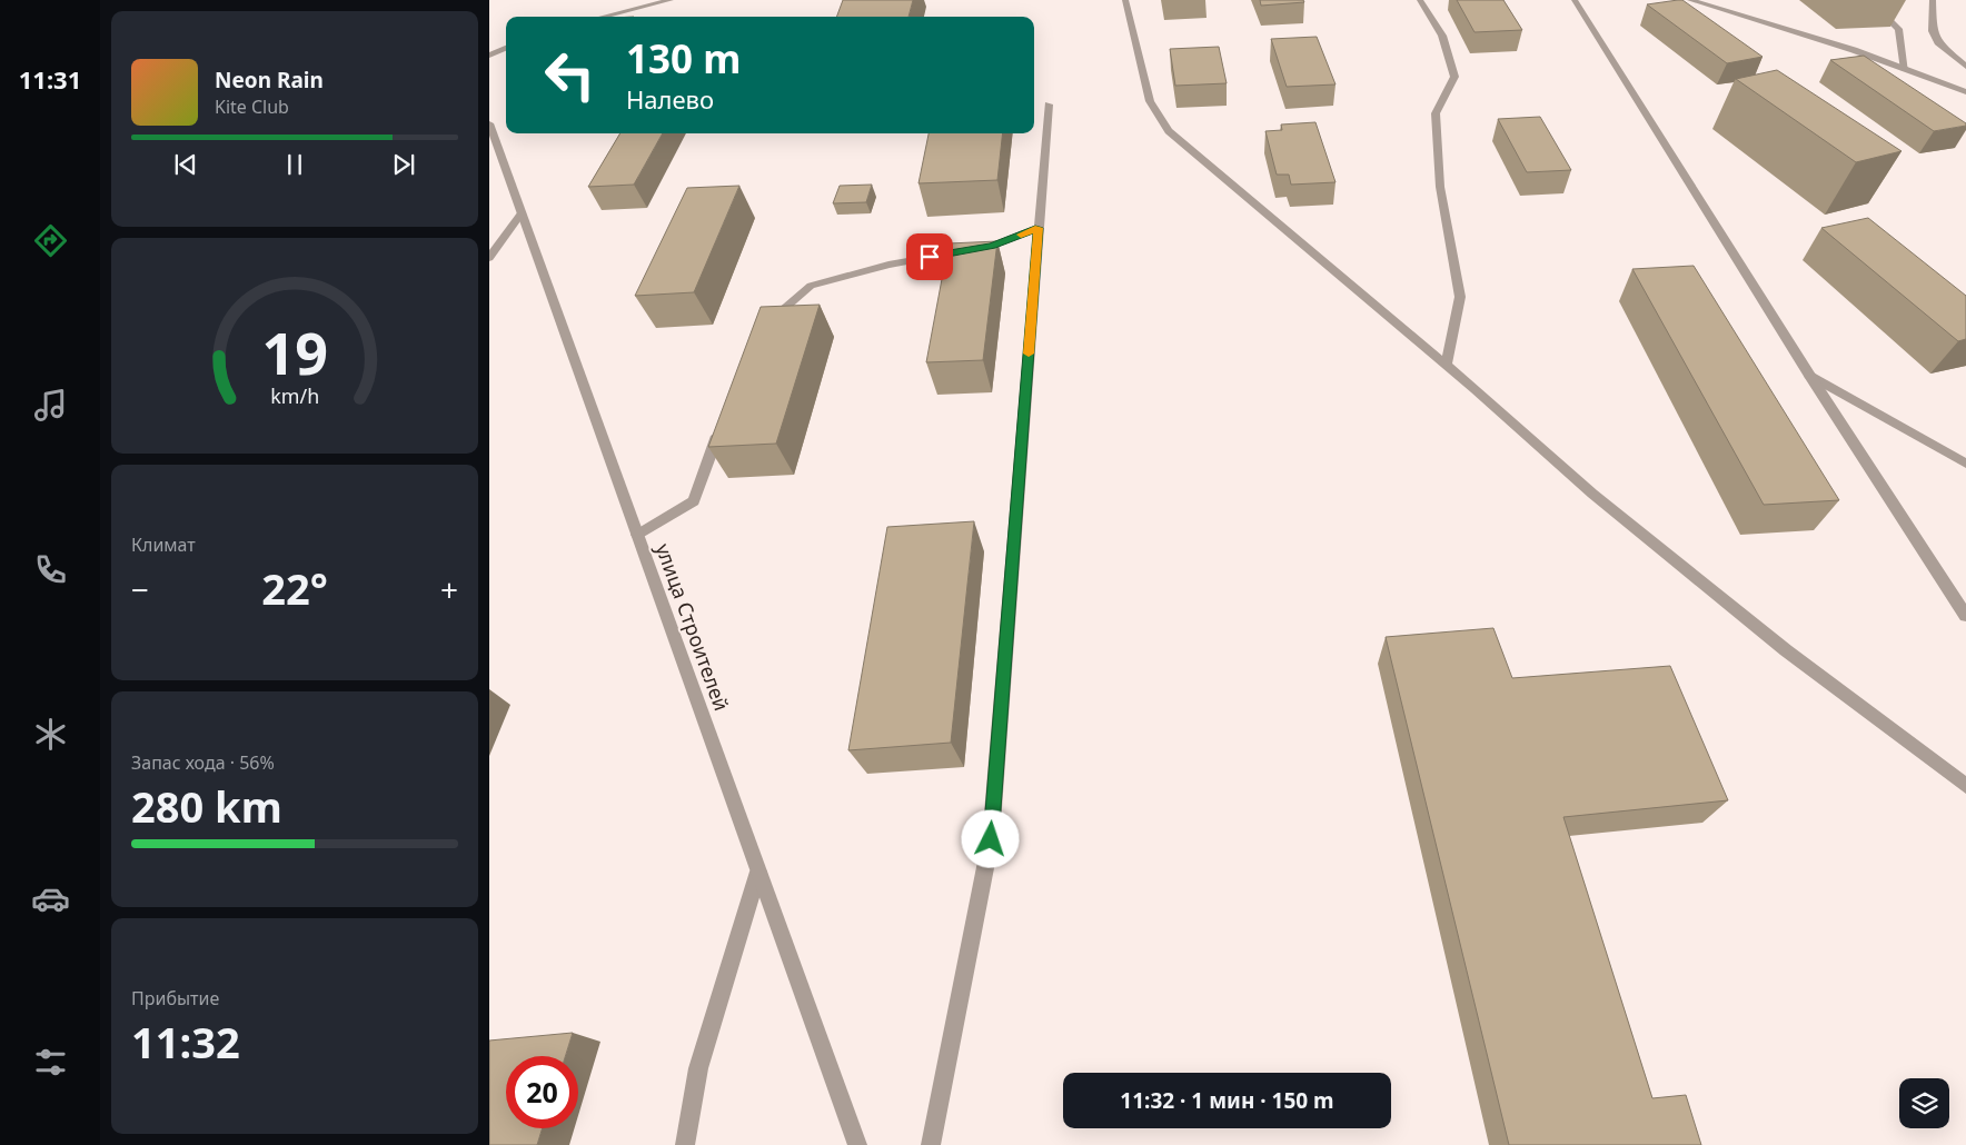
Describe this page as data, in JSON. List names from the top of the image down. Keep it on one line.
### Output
{"streets":{"street":["улица Строителей"]},"page":{"tabs":"11:31","turn":["130 m","Налево"],"song":["Neon Rain","Kite Club"],"tile":["Климат",["Запас хода · 56%","280 km"],["Прибытие","11:32"]],"heat":["−","22°","+"],"limit":"20","trip":"11:32 · 1 мин · 150 m","gauge":["19","km/h"]}}
